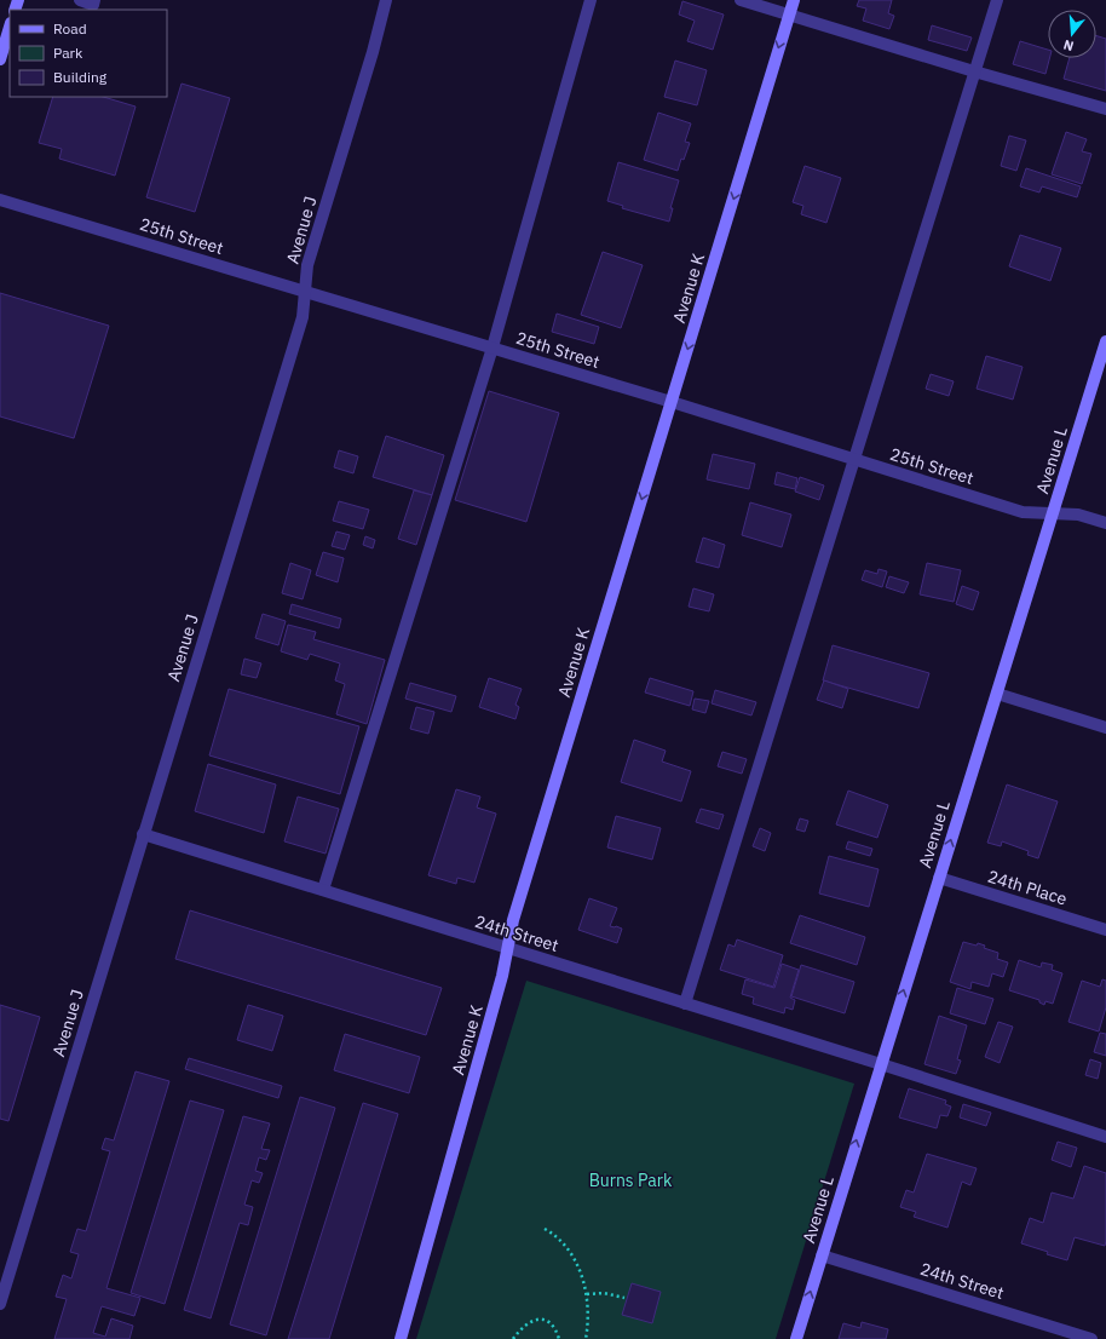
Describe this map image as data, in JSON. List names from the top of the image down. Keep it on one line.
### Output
{"streets":{"street":["Avenue J","25th Street","Avenue K","Avenue L","24th Place","24th Street"]},"crossings":[["Avenue J","25th Street"],["Avenue J","24th Street"],["25th Street","Avenue K"],["25th Street","Avenue L"],["Avenue K","24th Street"],["Avenue L","24th Place"],["Avenue L","24th Street"]],"one_way":["Avenue K","Avenue L"],"parks":["Burns Park"],"legend":["Road","Park","Building"],"north":"bottom"}
